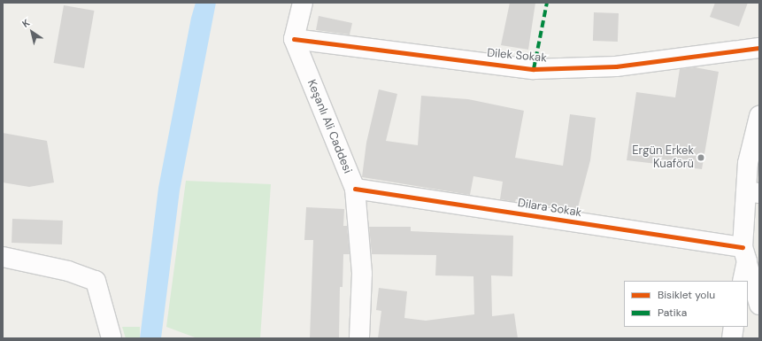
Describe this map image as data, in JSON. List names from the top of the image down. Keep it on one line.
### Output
{"streets":{"street":["Dilek Sokak","Keşanlı Ali Caddesi","Dilara Sokak"]},"crossings":[["Dilek Sokak","Keşanlı Ali Caddesi"],["Keşanlı Ali Caddesi","Dilara Sokak"]],"places":["Ergün Erkek Kuaförü"],"legend":["Bisiklet yolu","Patika"],"north":"top left"}
